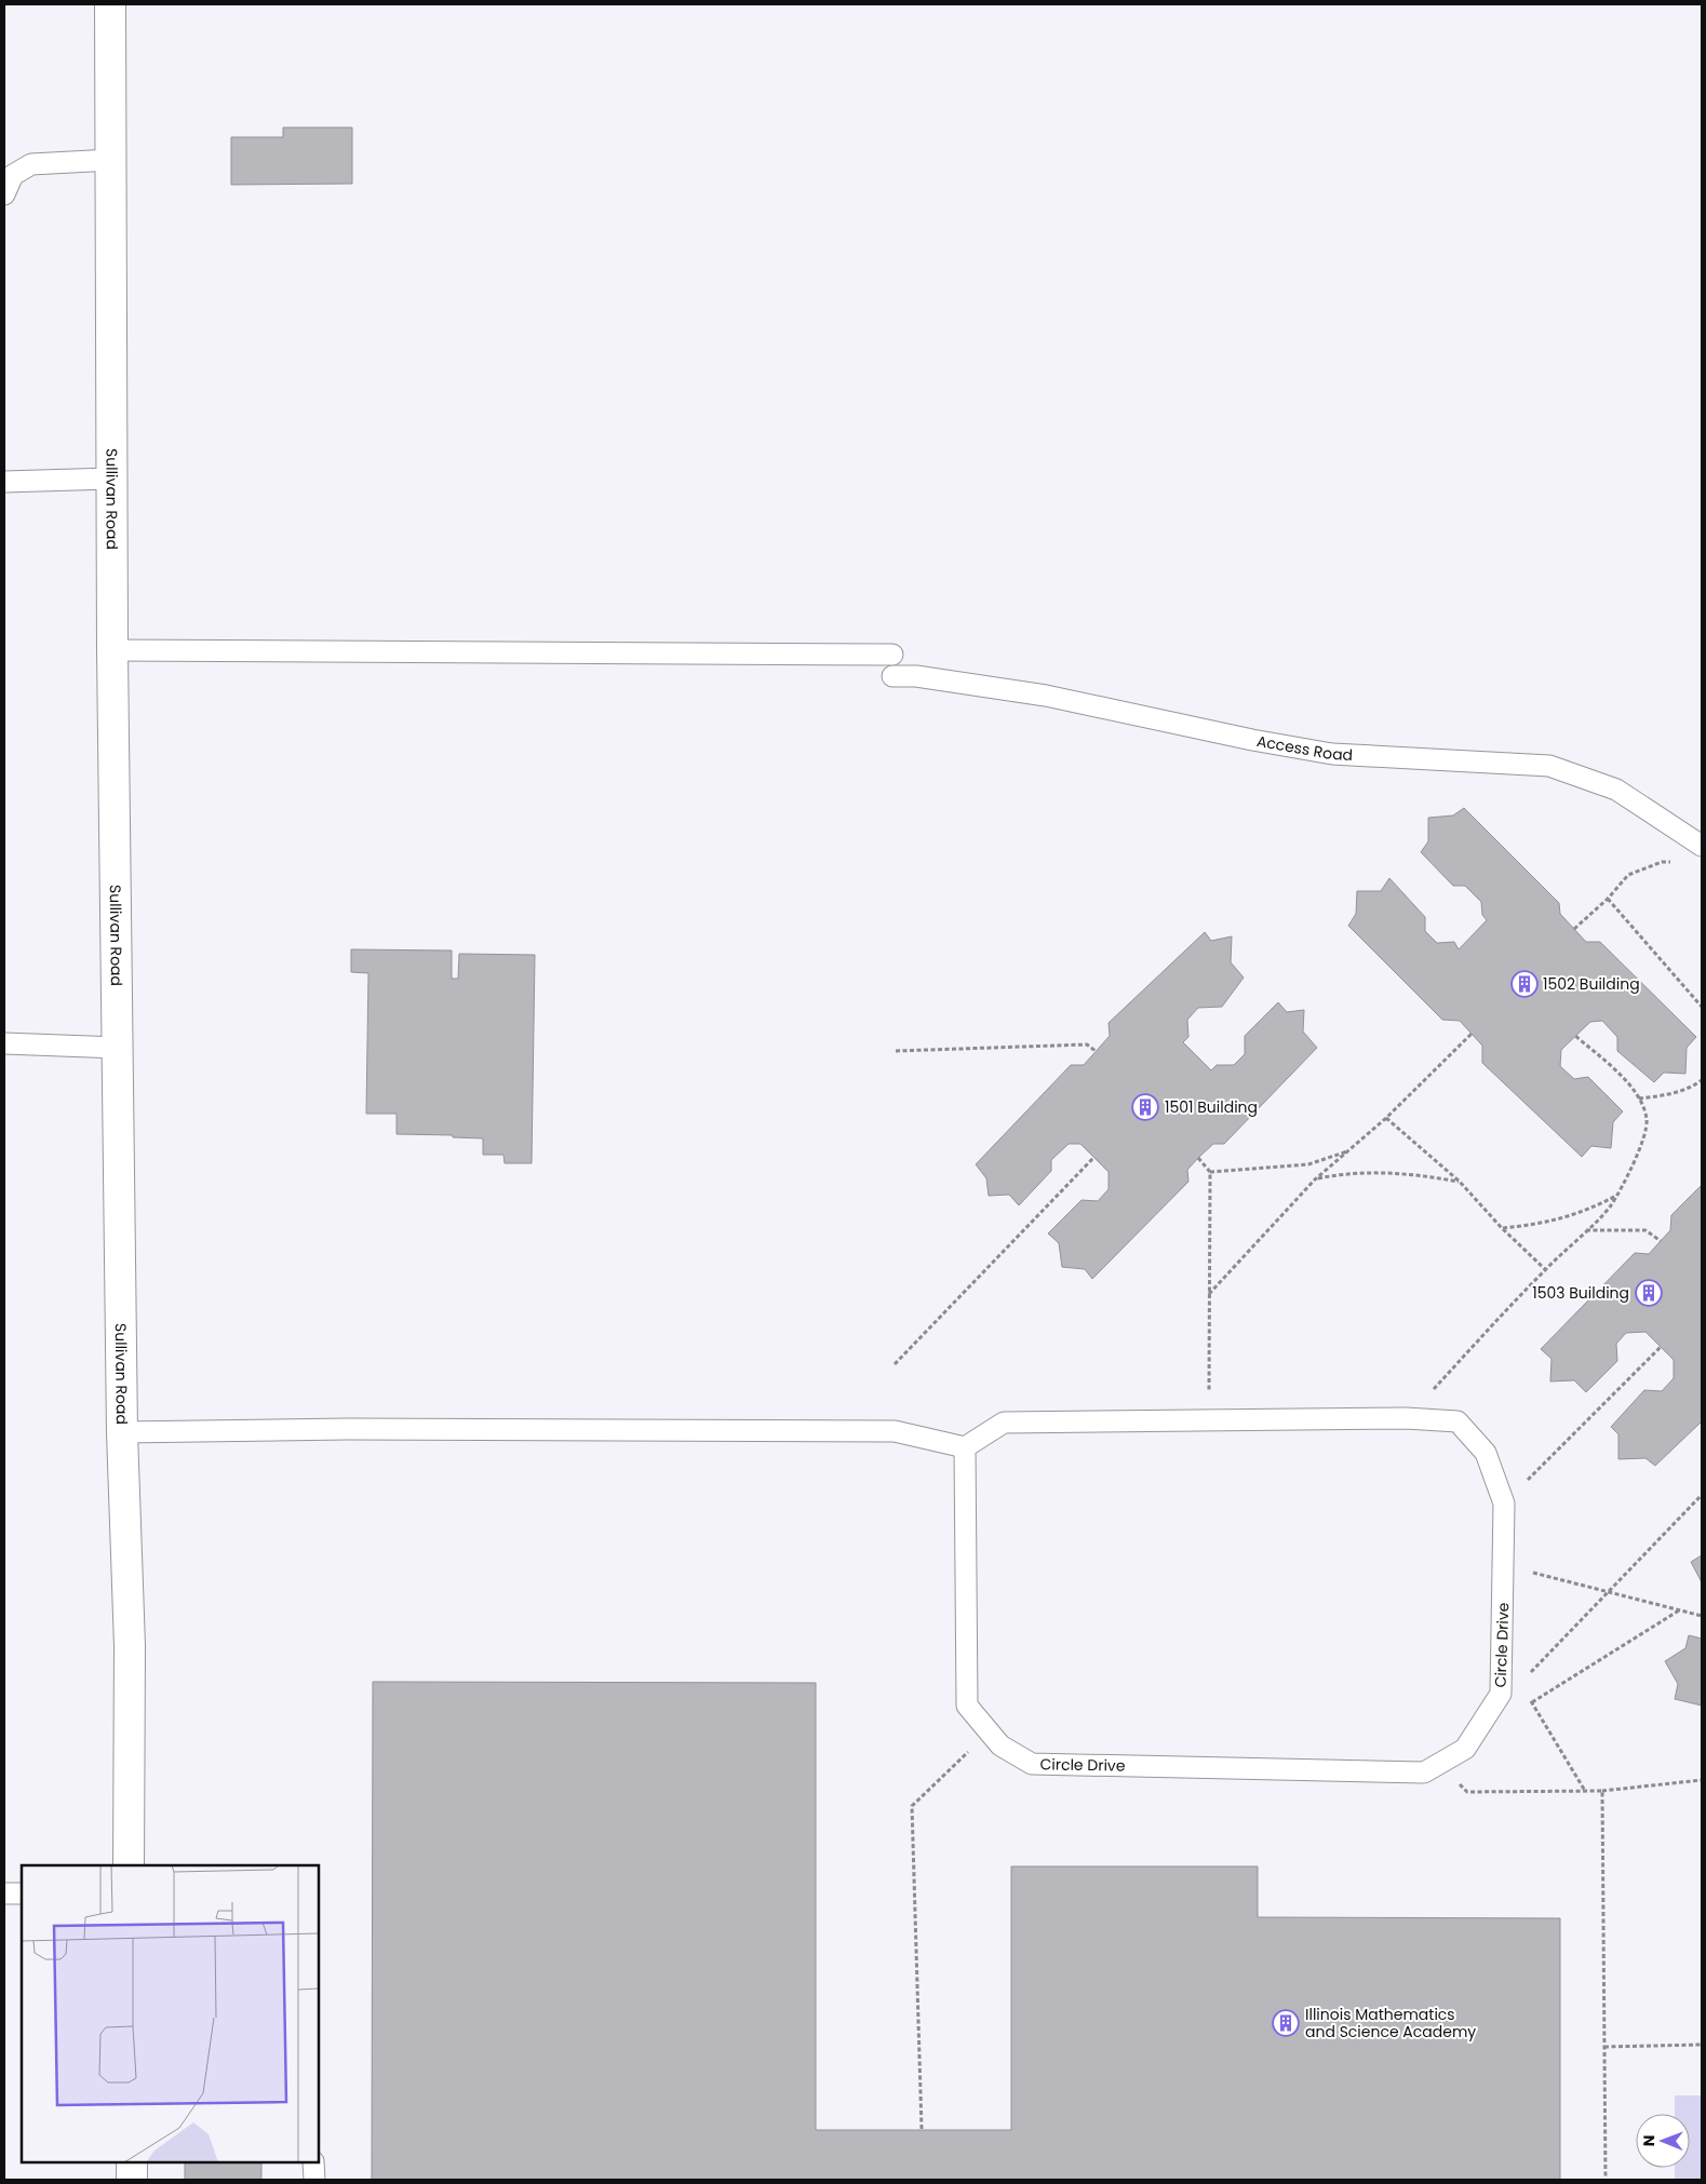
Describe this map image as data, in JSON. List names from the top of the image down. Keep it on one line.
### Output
{"streets":{"street":["Sullivan Road"],"lane":["Access Road","Circle Drive"]},"places":{"building":["1502 Building","1501 Building","1503 Building","Illinois Mathematics and Science Academy"]},"north":"left"}
